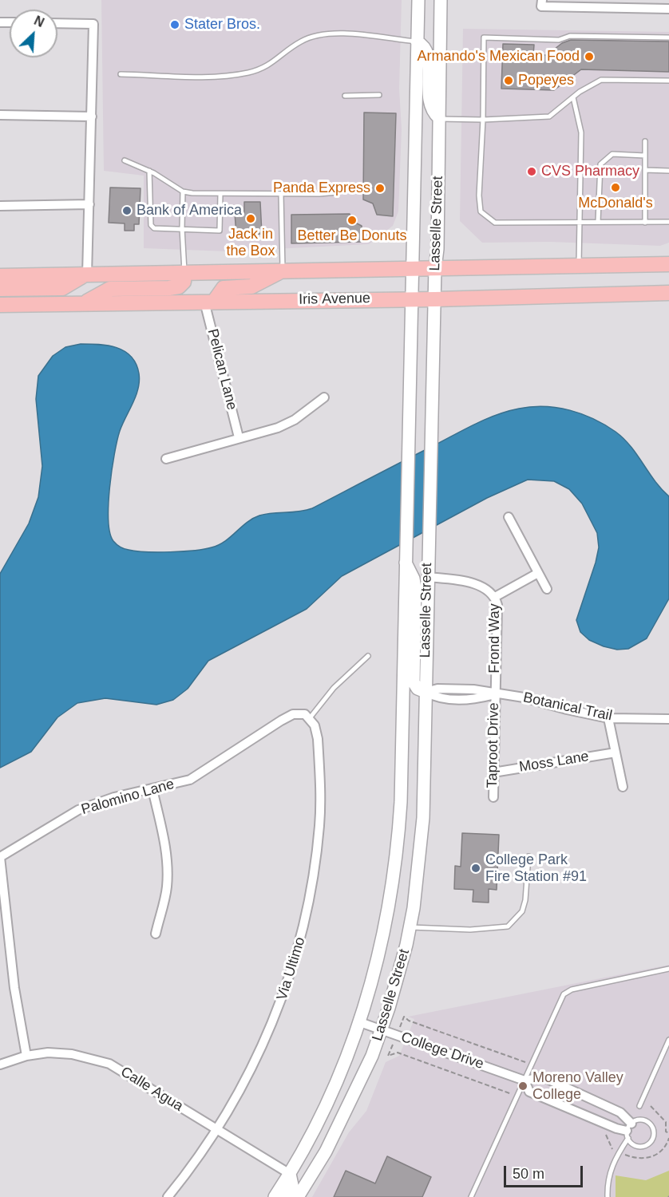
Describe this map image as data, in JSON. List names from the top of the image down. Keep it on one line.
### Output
{"streets":{"main road":["Lasselle Street","Iris Avenue"],"street":["Pelican Lane","Frond Way","Botanical Trail","Taproot Drive","Moss Lane","Palomino Lane","Via Ultimo","College Drive","Calle Agua"]},"crossings":[["Lasselle Street","Iris Avenue"],["Lasselle Street","Frond Way"],["Lasselle Street","Botanical Trail"],["Lasselle Street","College Drive"],["Lasselle Street","Calle Agua"],["Iris Avenue","Pelican Lane"],["Frond Way","Botanical Trail"],["Frond Way","Taproot Drive"],["Botanical Trail","Taproot Drive"],["Taproot Drive","Moss Lane"],["Palomino Lane","Via Ultimo"],["Palomino Lane","Calle Agua"],["Via Ultimo","Calle Agua"]],"places":["Stater Bros.","Armando's Mexican Food","Popeyes","CVS Pharmacy","McDonald's","Panda Express","Bank of America","Jack in the Box","Better Be Donuts","College Park Fire Station #91","Moreno Valley College"],"scale_bar":"50 m","north":"top right"}
